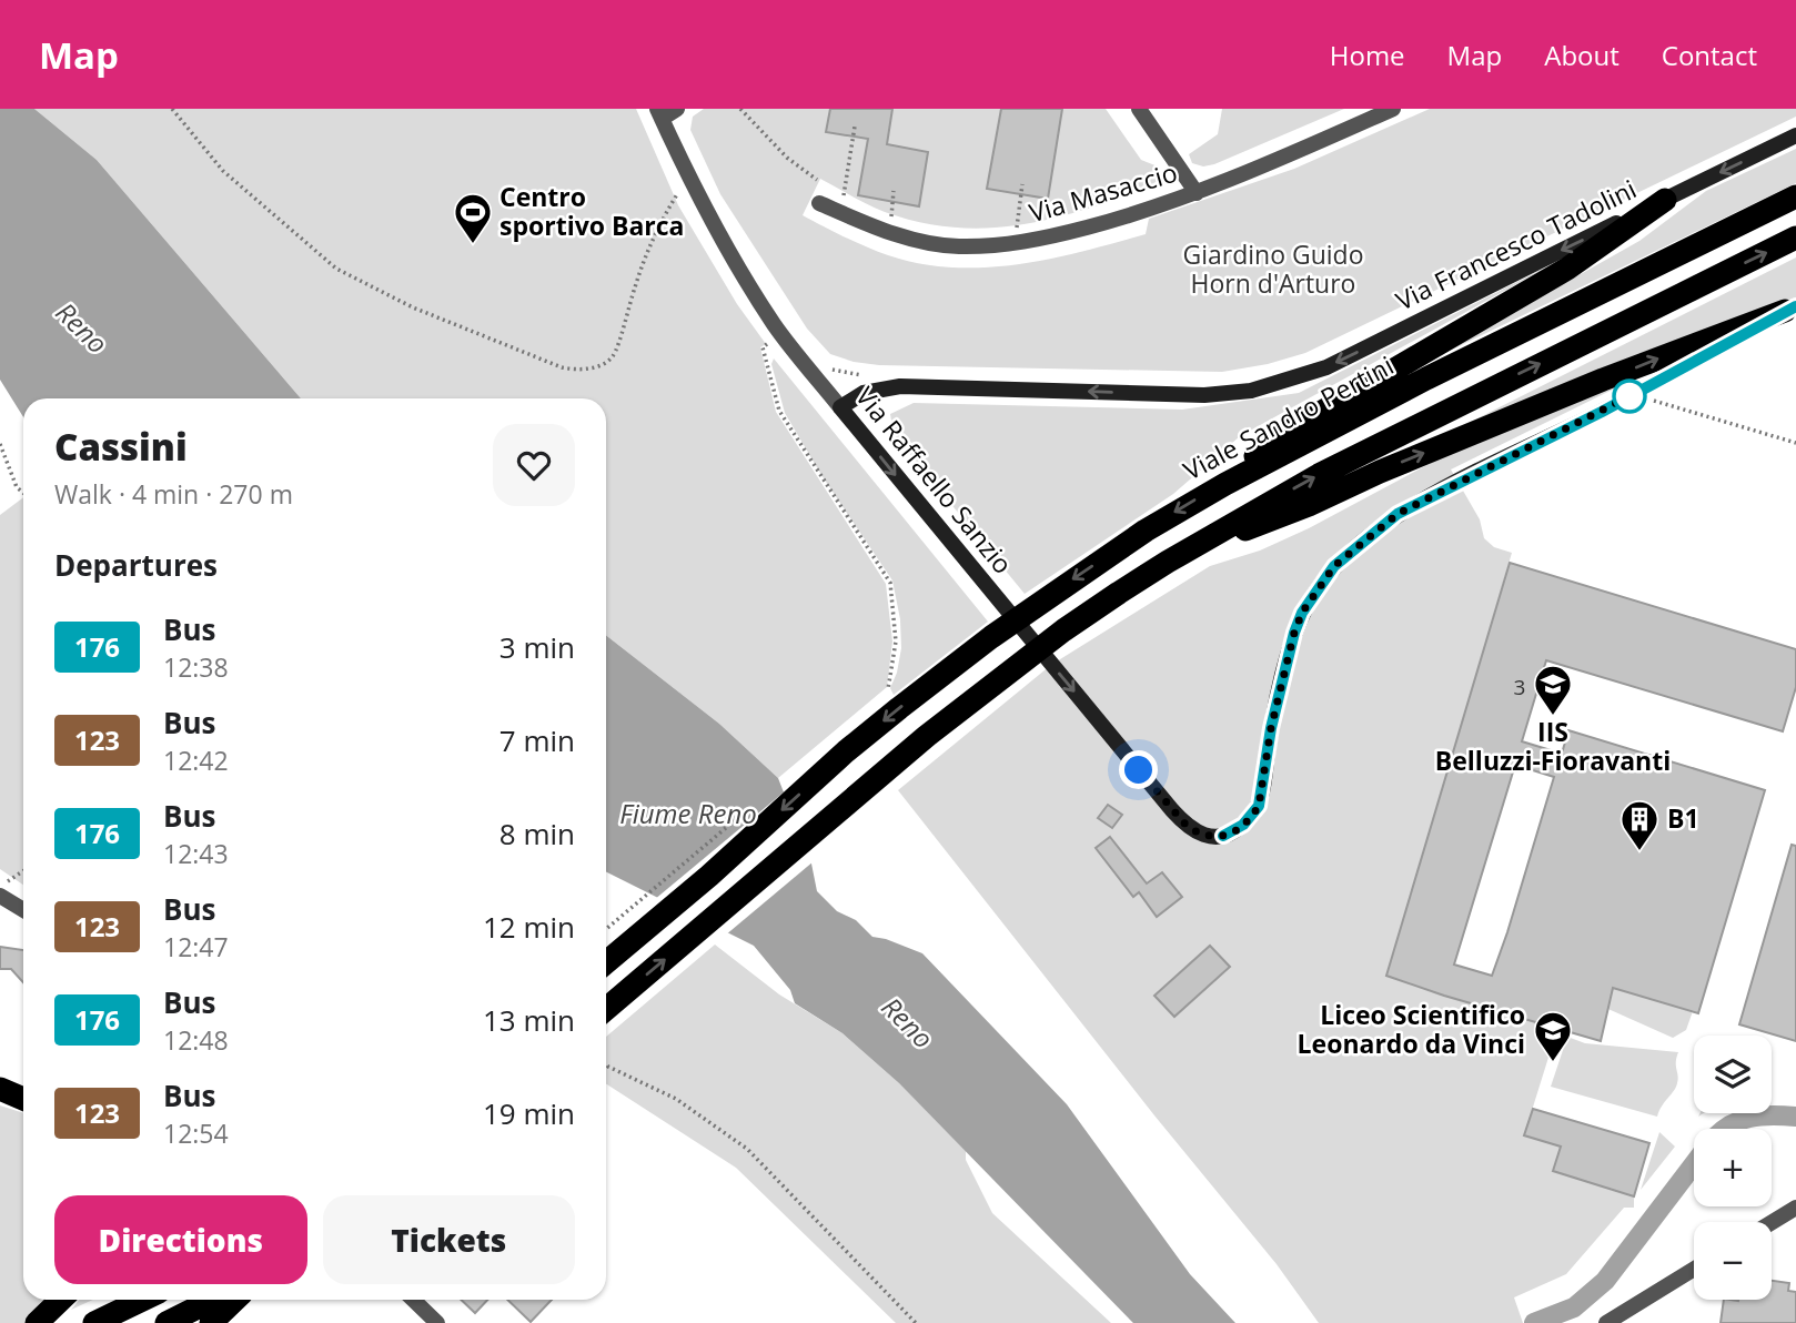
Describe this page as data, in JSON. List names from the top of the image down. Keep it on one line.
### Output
{"streets":{"highway":["Viale Sandro Pertini"],"street":["Via Masaccio","Via Francesco Tadolini","Via Raffaello Sanzio"]},"crossings":[["Via Francesco Tadolini","Via Raffaello Sanzio"]],"one_way":["Via Francesco Tadolini"],"water":["Reno","Fiume Reno"],"parks":["Giardino Guido Horn d'Arturo"],"places":{"sports":["Centro sportivo Barca"],"school or university":["IIS Belluzzi-Fioravanti","Liceo Scientifico Leonardo da Vinci"],"building":["B1"]},"lines":["bus line 176"],"house_numbers":["3"],"page":{"header":"Map","nav":["Home","Map","About","Contact"],"heading":[["Cassini","Walk · 4 min · 270 m"],"Departures"],"list":[{"mark":"176","name":"Bus","note":"12:38","value":"3 min"},{"mark":"123","name":"Bus","note":"12:42","value":"7 min"},{"mark":"176","name":"Bus","note":"12:43","value":"8 min"},{"mark":"123","name":"Bus","note":"12:47","value":"12 min"},{"mark":"176","name":"Bus","note":"12:48","value":"13 min"},{"mark":"123","name":"Bus","note":"12:54","value":"19 min"}],"map_buttons":["+","−"],"buttons":["Directions","Tickets"]}}
